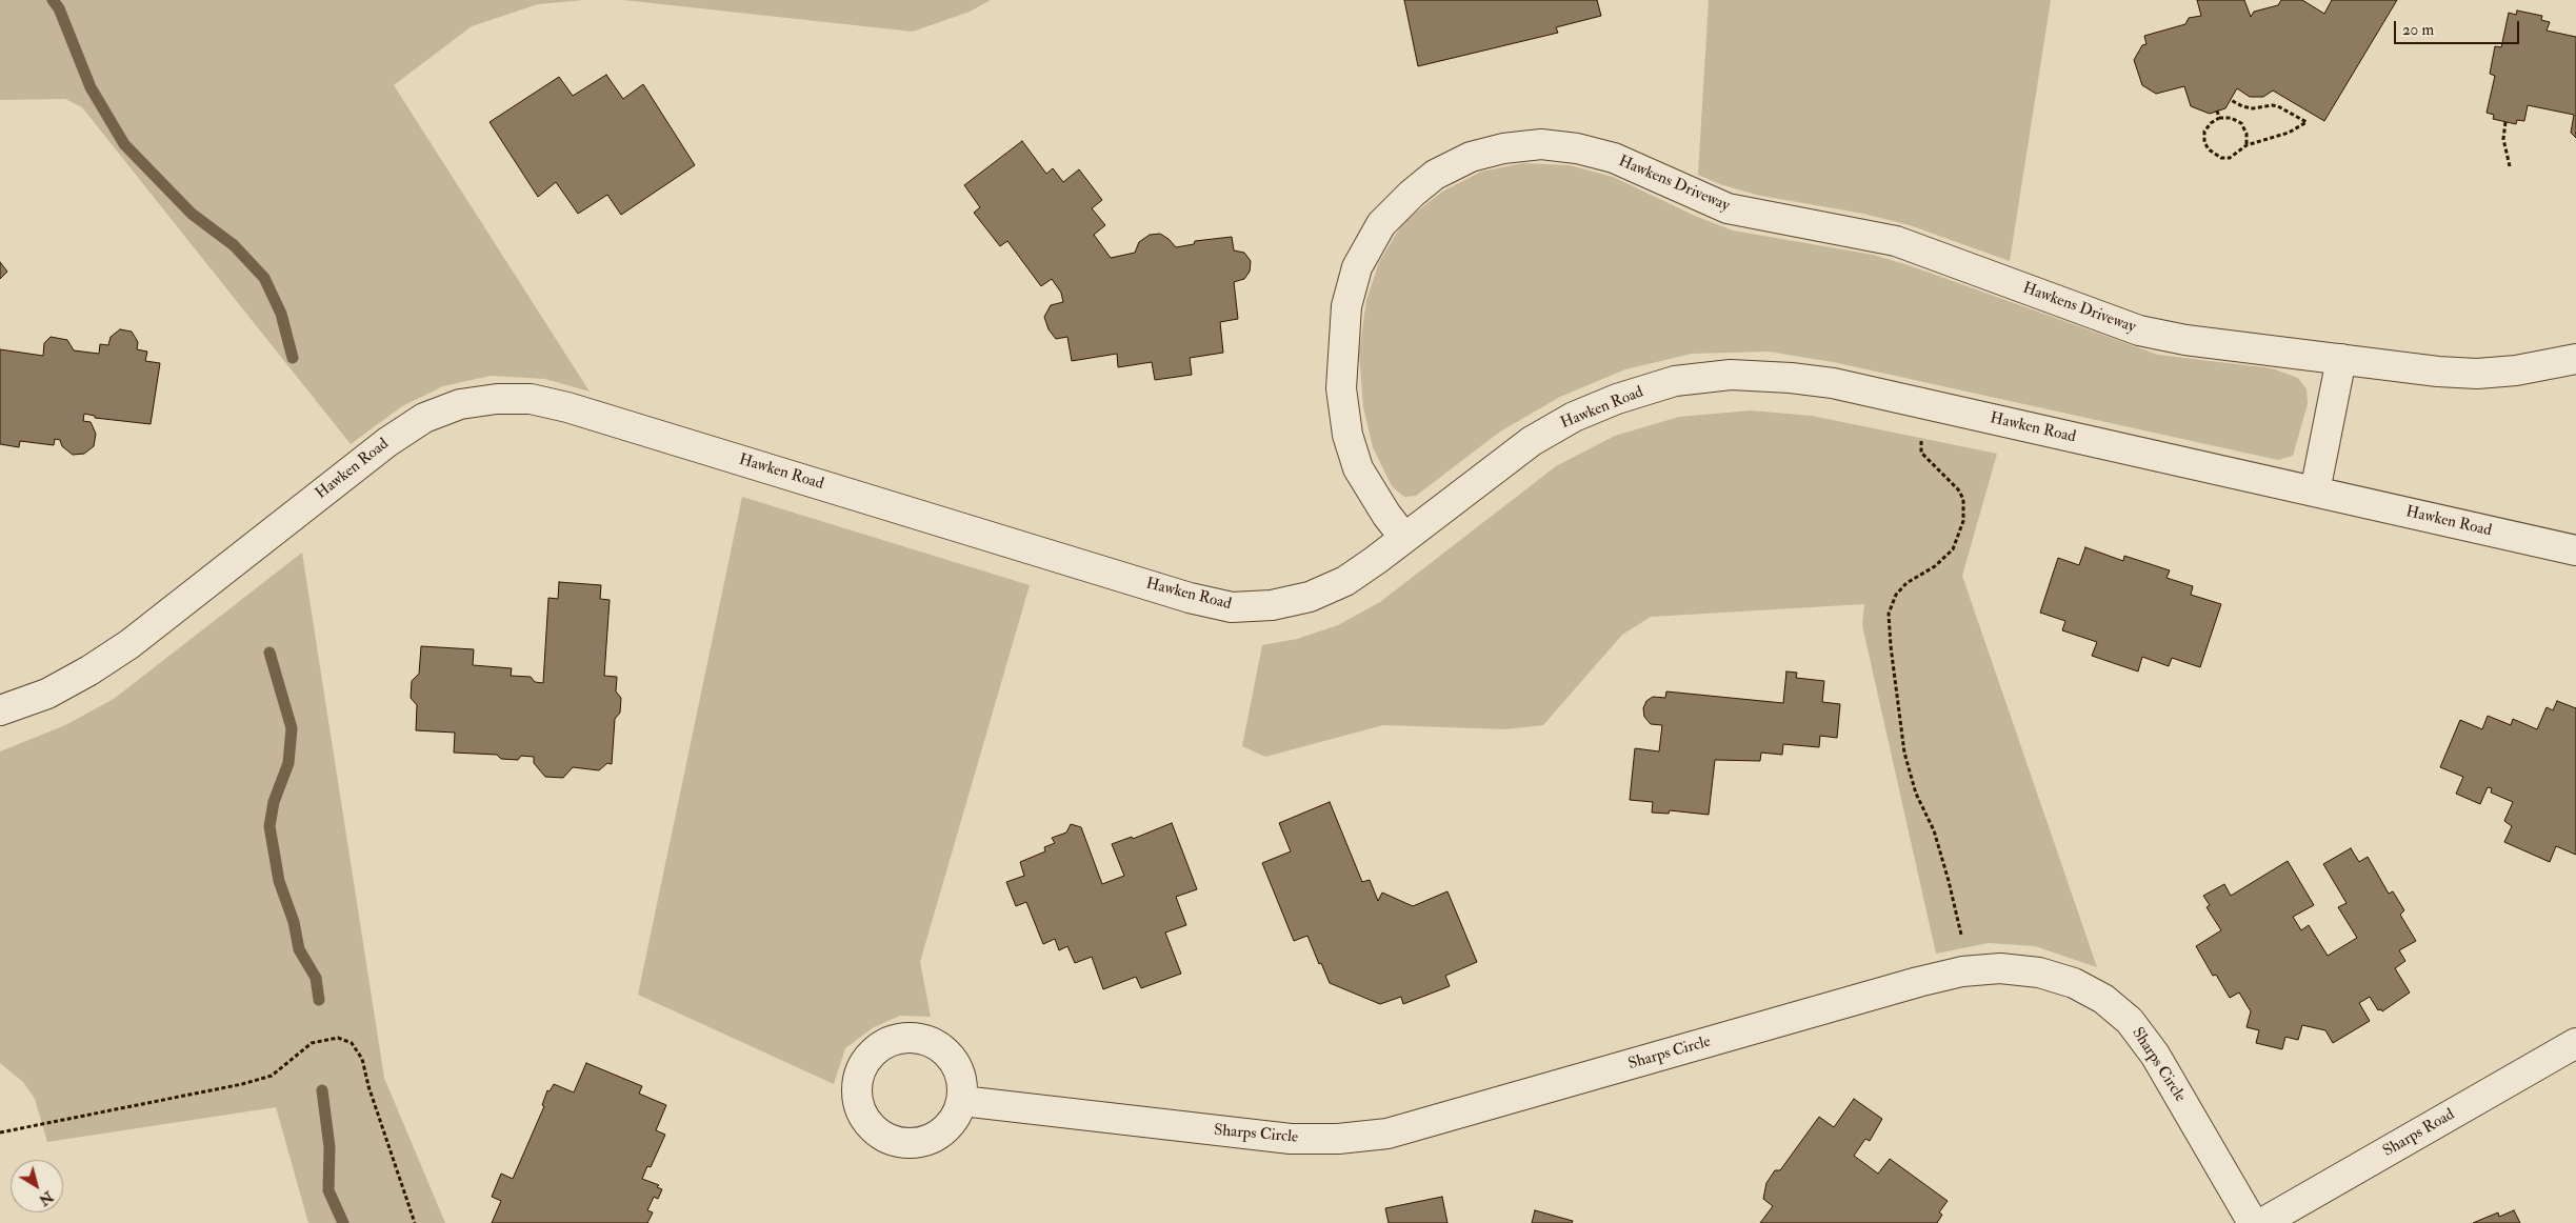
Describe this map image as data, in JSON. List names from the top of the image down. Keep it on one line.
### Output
{"streets":{"street":["Hawkens Driveway","Hawken Road","Sharps Circle","Sharps Road"]},"crossings":[["Hawkens Driveway","Hawken Road"]],"scale_bar":"20 m","north":"bottom right"}
